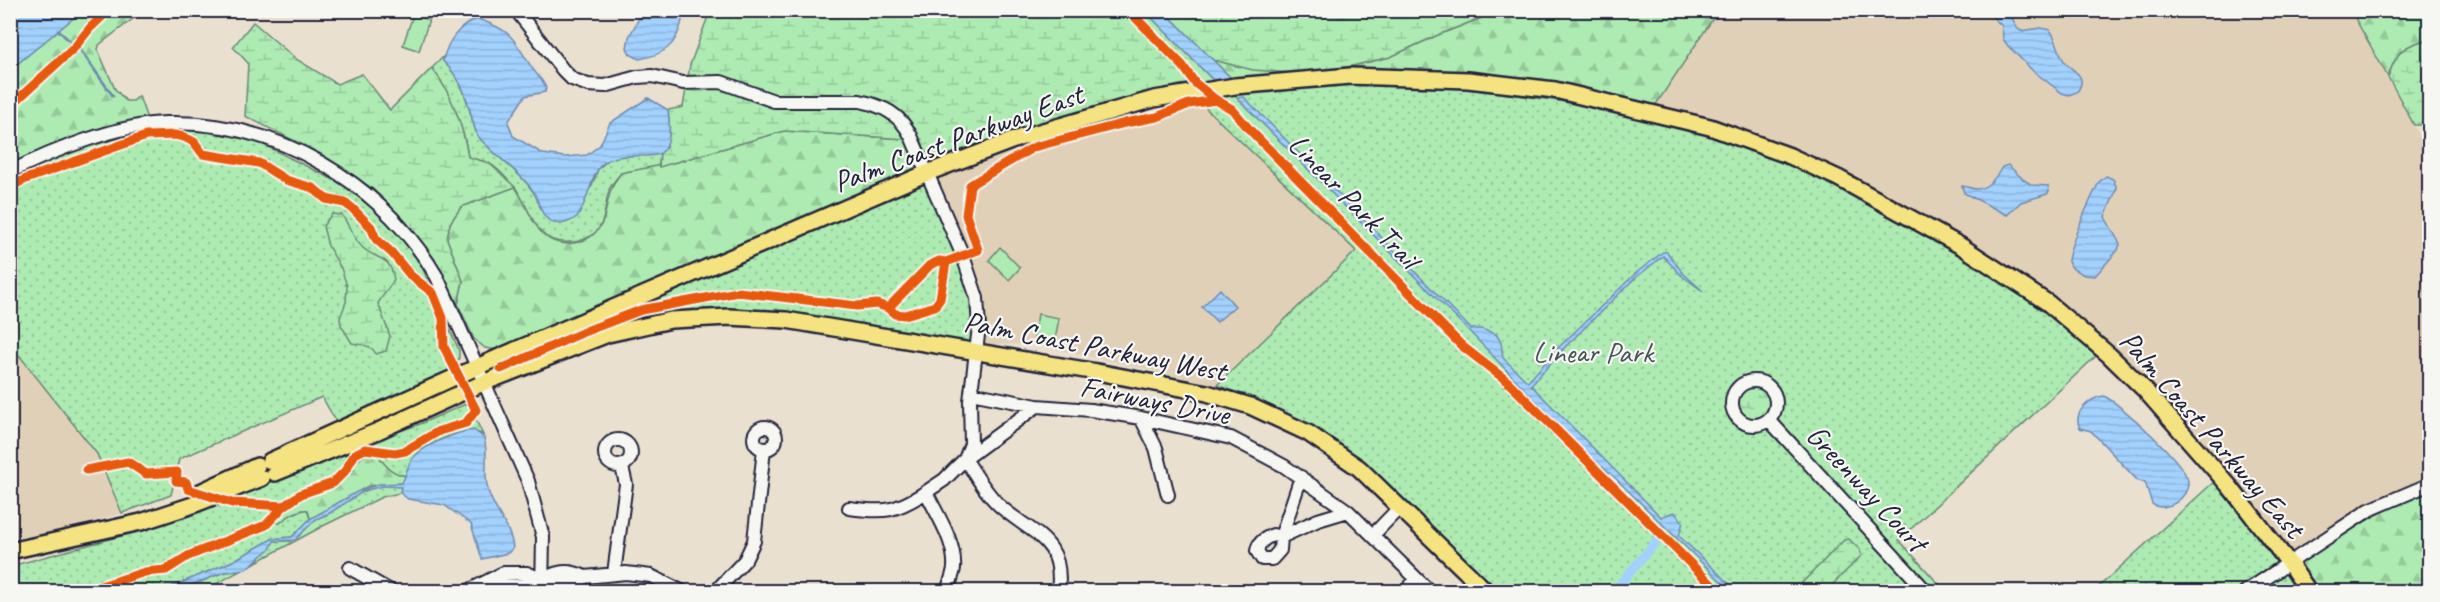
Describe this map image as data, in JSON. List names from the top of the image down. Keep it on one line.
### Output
{"streets":{"main road":["Palm Coast Parkway East","Palm Coast Parkway West"],"street":["Fairways Drive","Greenway Court"],"cycle path":["Linear Park Trail"]},"crossings":[["Palm Coast Parkway East","Palm Coast Parkway West"]],"parks":["Linear Park"]}
